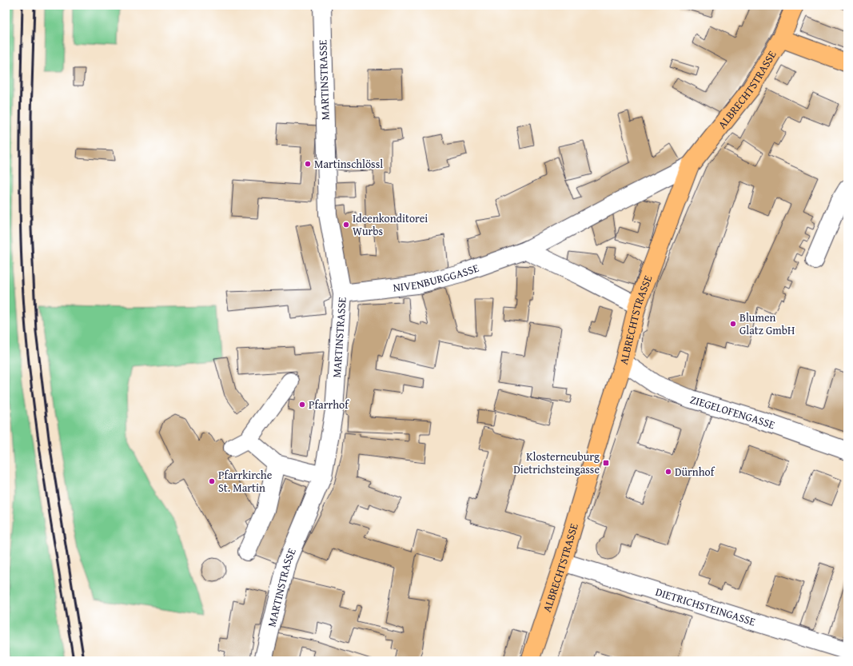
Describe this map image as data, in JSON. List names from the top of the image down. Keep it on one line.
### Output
{"streets":{"main road":["ALBRECHTSTRASSE"],"street":["MARTINSTRASSE","NIVENBURGGASSE","ZIEGELOFENGASSE","DIETRICHSTEINGASSE"]},"crossings":[["MARTINSTRASSE","NIVENBURGGASSE"],["ALBRECHTSTRASSE","NIVENBURGGASSE"],["ALBRECHTSTRASSE","ZIEGELOFENGASSE"],["ALBRECHTSTRASSE","DIETRICHSTEINGASSE"]],"places":{"other":["Martinschlössl","Ideenkonditorei Wurbs","Blumen Glatz GmbH","Pfarrhof","Dürnhof","Pfarrkirche St. Martin"],"transit":["Klosterneuburg Dietrichsteingasse"]}}
